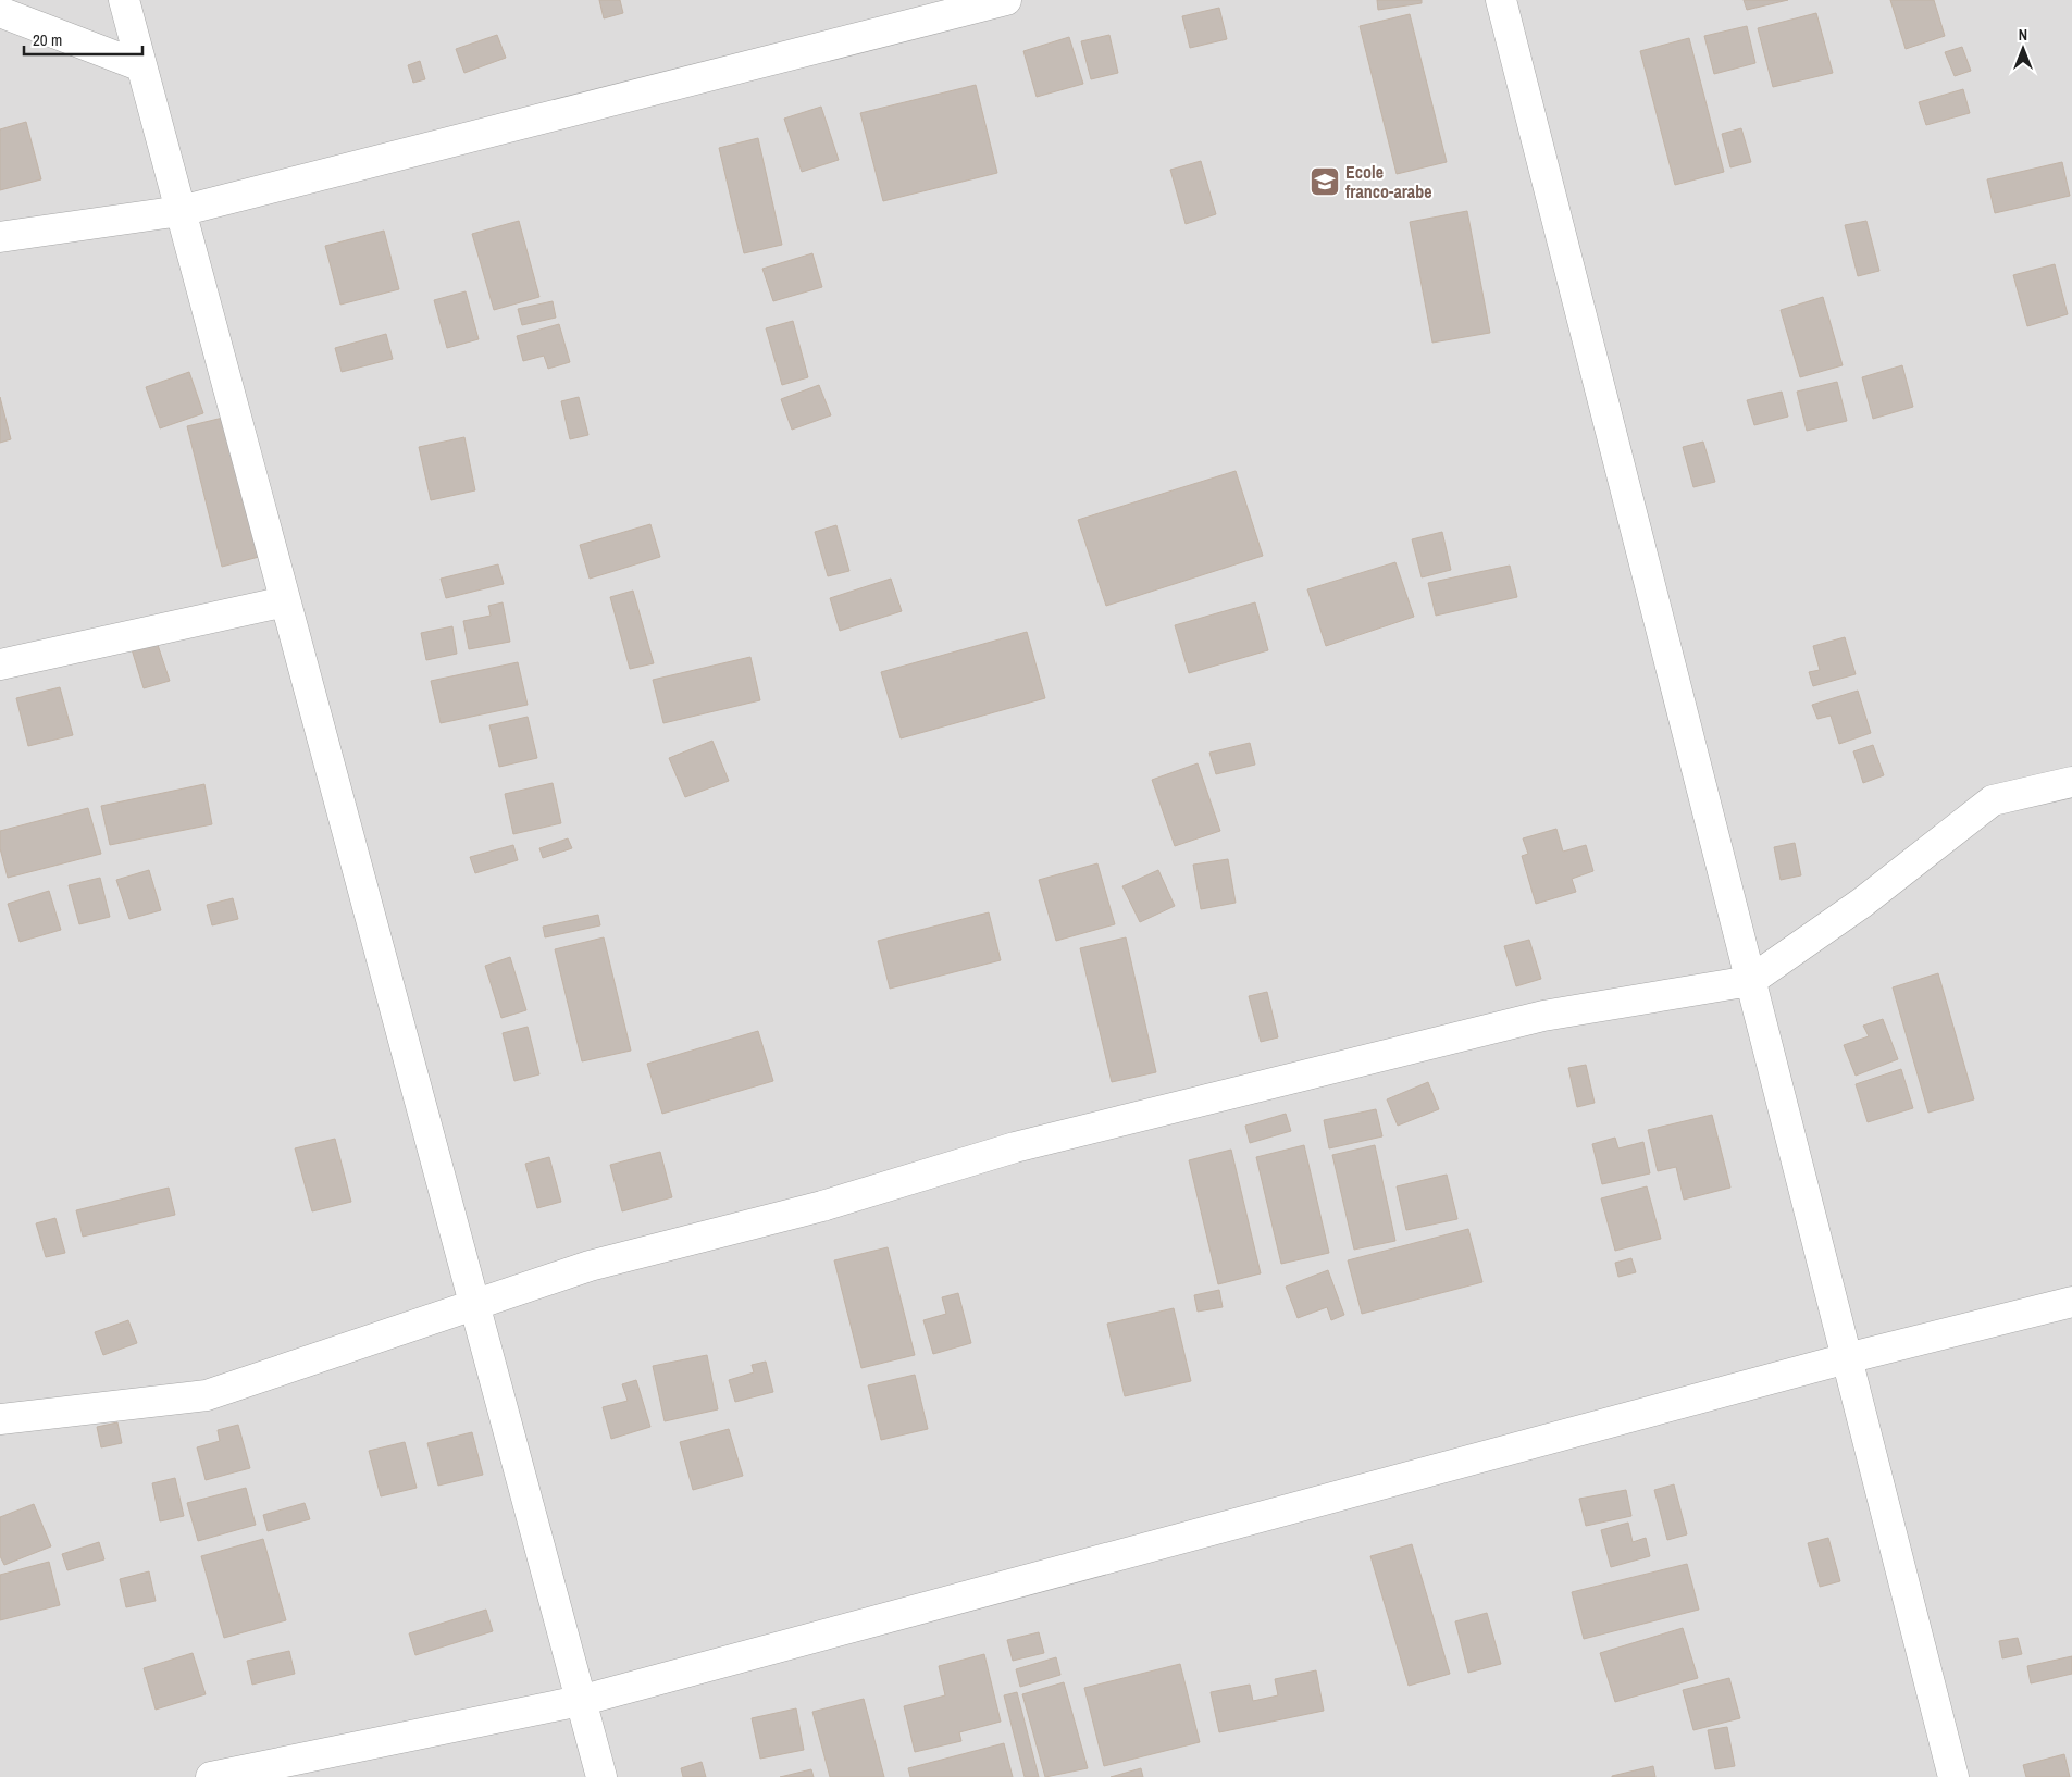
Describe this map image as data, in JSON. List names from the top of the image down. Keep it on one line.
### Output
{"places":{"school or university":["Ecole franco-arabe"]},"scale_bar":"20 m","north":"top"}
